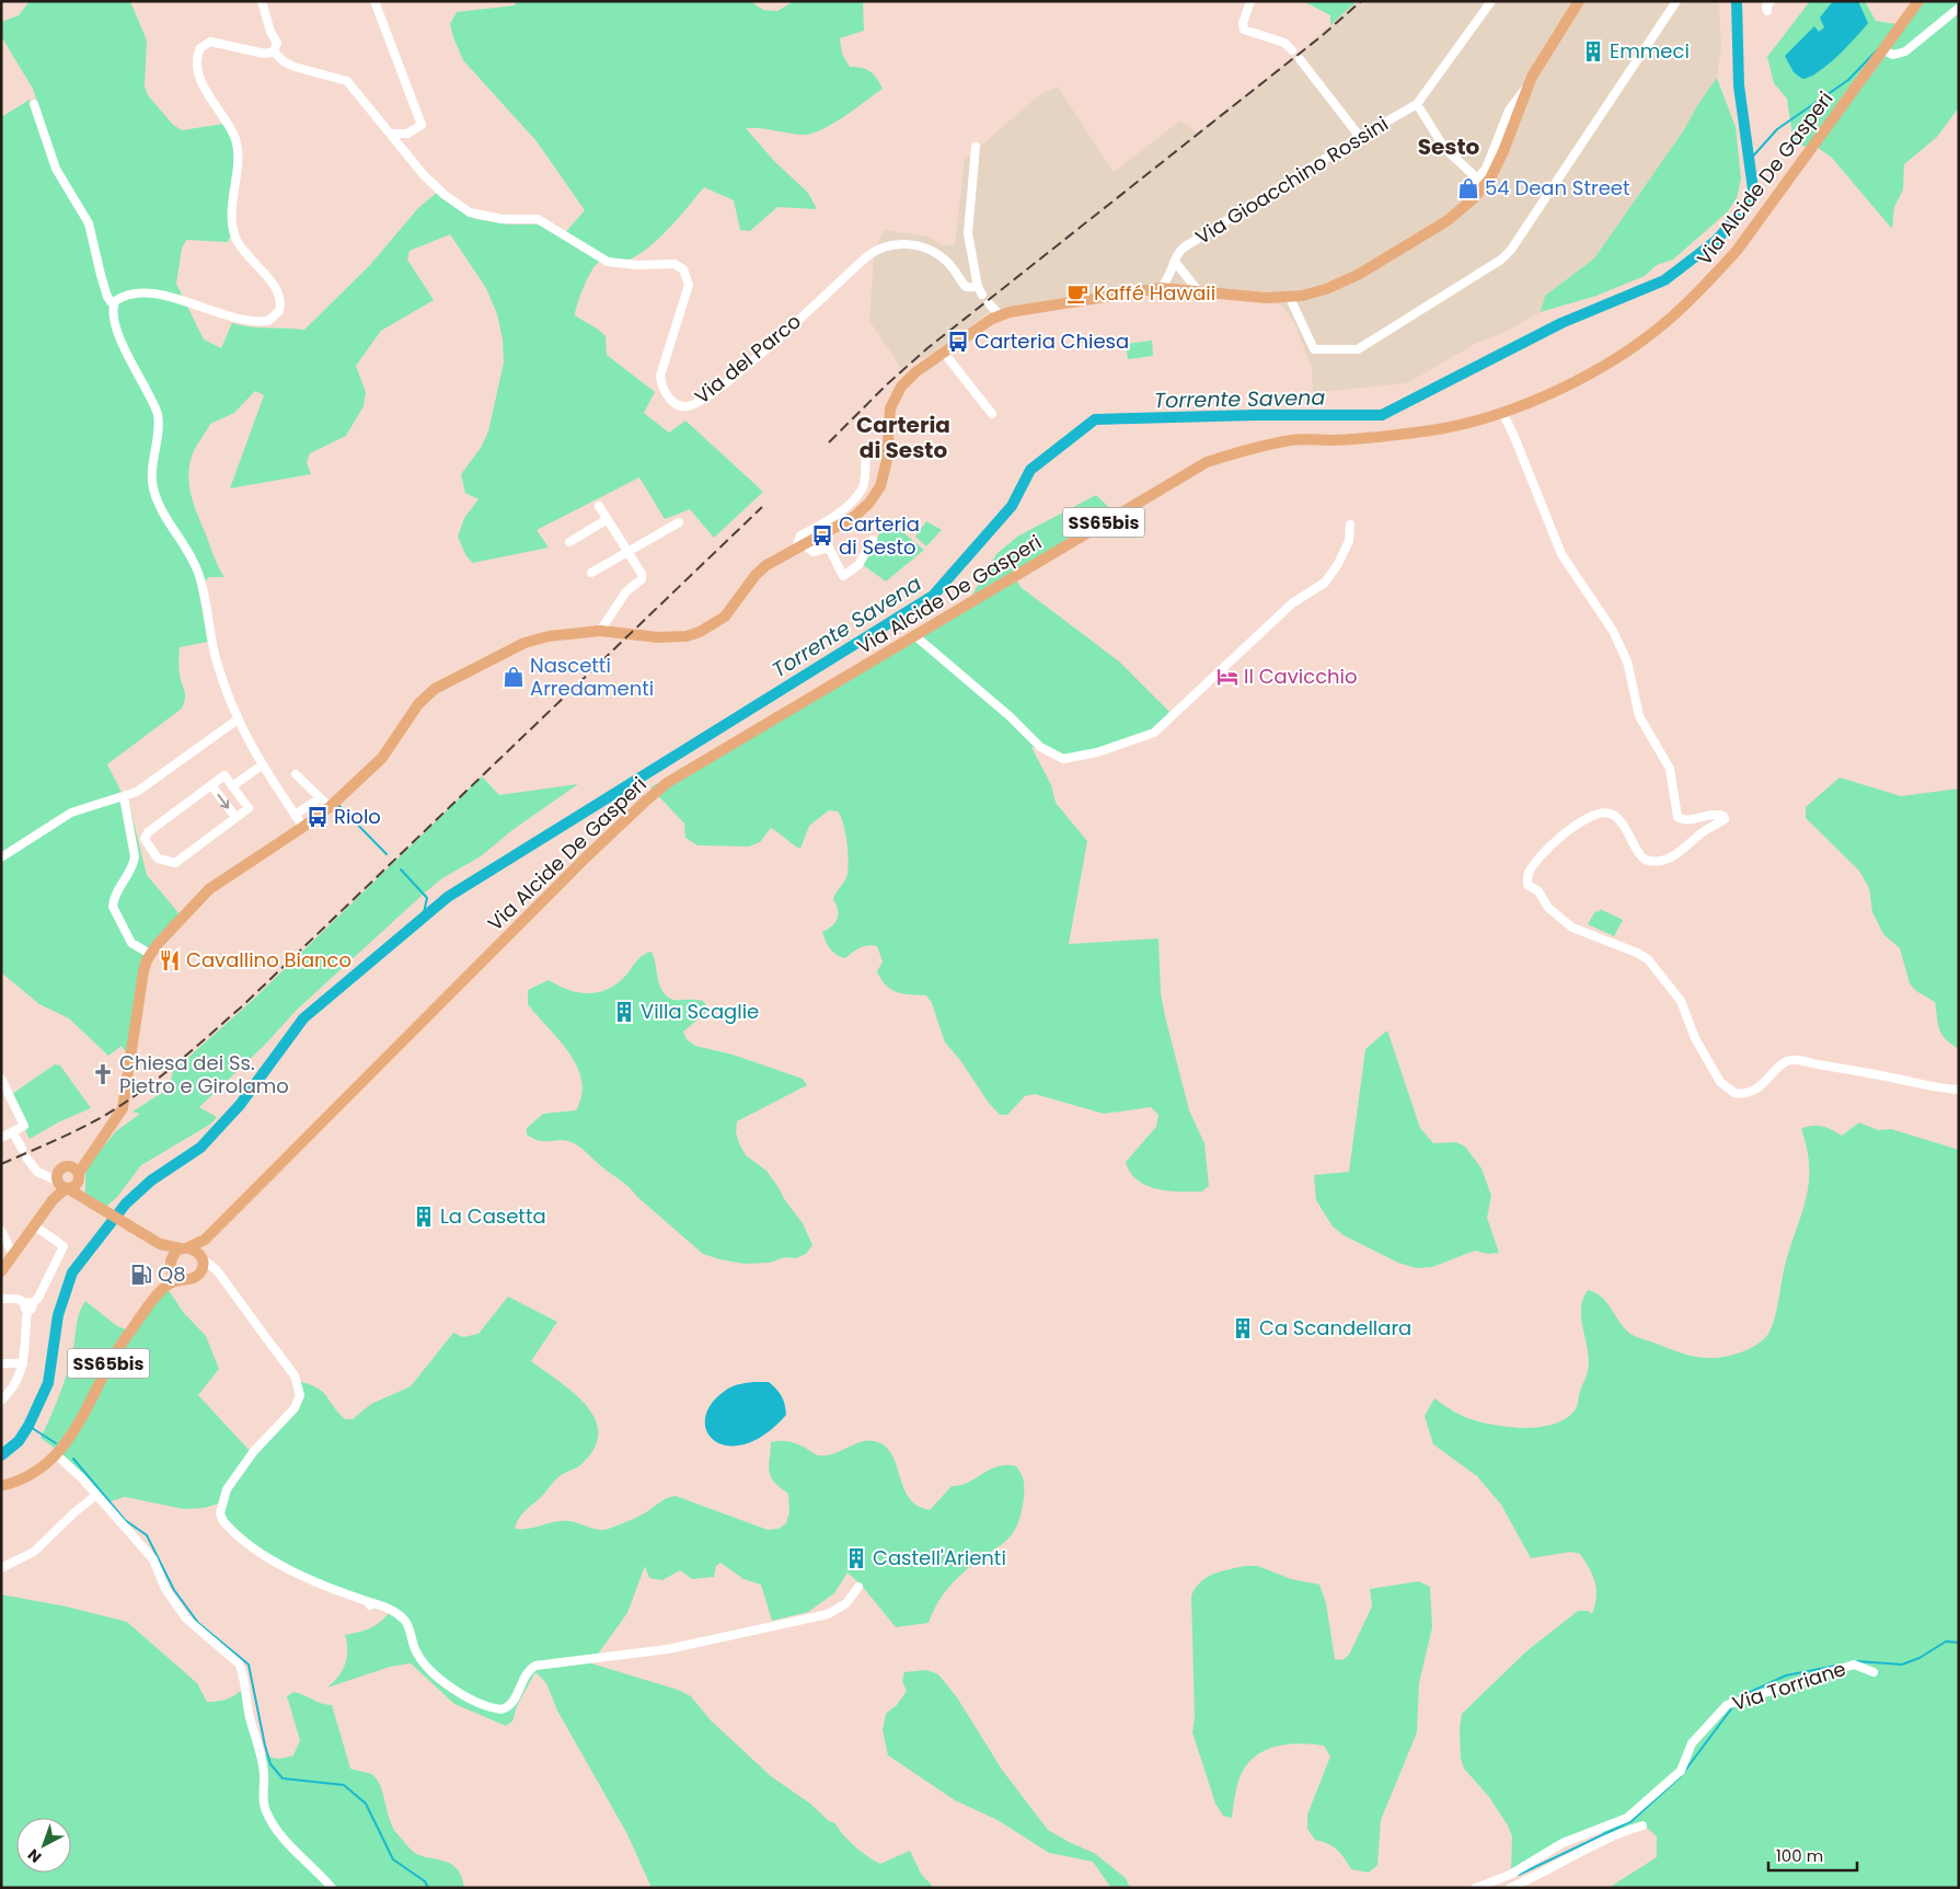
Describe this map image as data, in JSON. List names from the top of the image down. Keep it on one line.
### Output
{"streets":{"main road":["Via Alcide De Gasperi","SS65bis"],"street":["Via Gioacchino Rossini","Via del Parco","Via Torriane"]},"crossings":[["Via Alcide De Gasperi","SS65bis"]],"districts":["Sesto","Carteria di Sesto"],"water":["Torrente Savena"],"places":{"building":["Emmeci","Villa Scaglie","La Casetta","Ca Scandellara","Castell'Arienti"],"shop":["54 Dean Street","Nascetti Arredamenti"],"cafe":["Kaffé Hawaii"],"bus stop":["Carteria Chiesa","Carteria di Sesto","Riolo"],"hotel":["Il Cavicchio"],"restaurant":["Cavallino Bianco"],"church":["Chiesa dei Ss. Pietro e Girolamo"],"fuel station":["Q8"]},"scale_bar":"100 m","north":"bottom left"}
